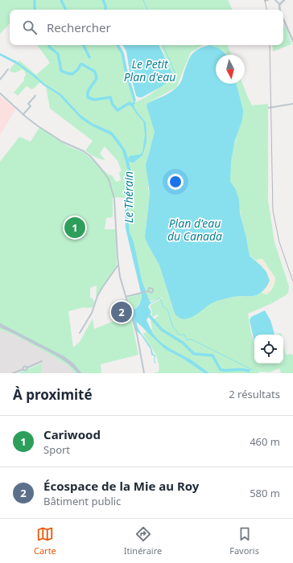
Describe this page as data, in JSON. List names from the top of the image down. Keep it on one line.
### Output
{"water":["Le Petit Plan d'eau","Le Thérain","Plan d'eau du Canada"],"north":"bottom","page":{"search":"Rechercher","pins":["1","2"],"heading":["À proximité","2 résultats"],"list":[{"mark":"1","name":"Cariwood","note":"Sport","value":"460 m"},{"mark":"2","name":"Écospace de la Mie au Roy","note":"Bâtiment public","value":"580 m"}],"nav":["Carte","Itinéraire","Favoris"]}}
